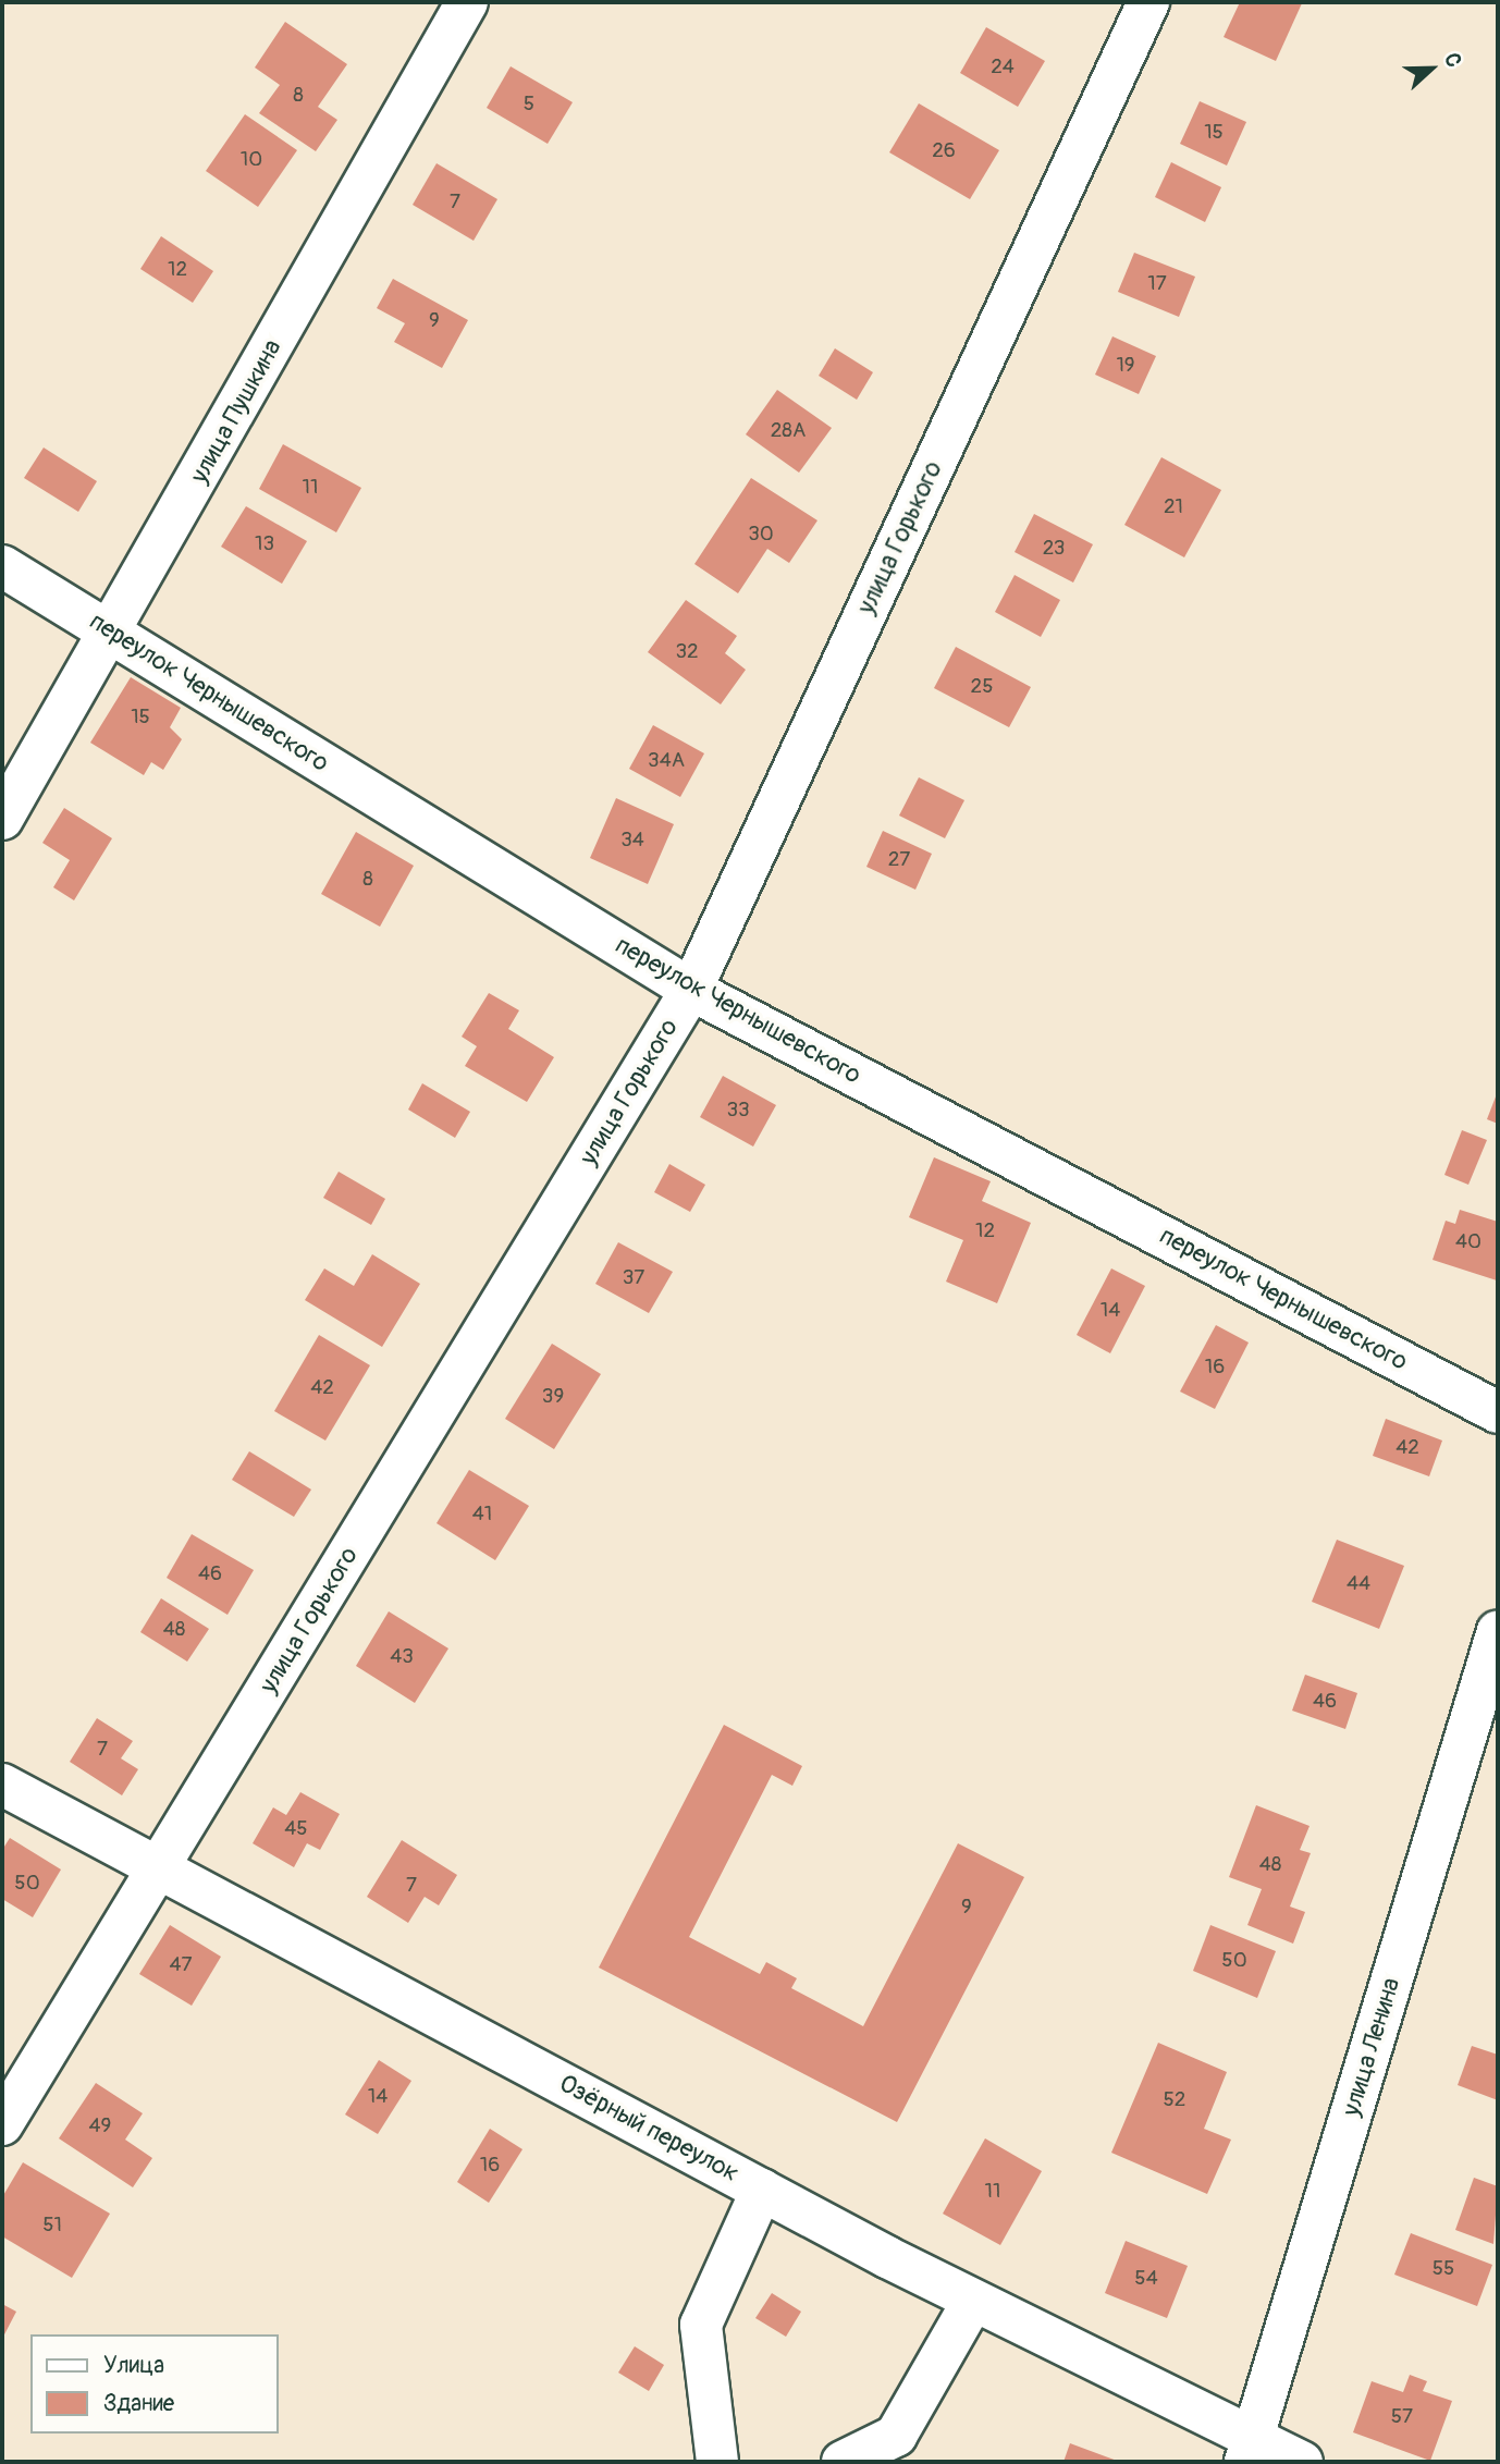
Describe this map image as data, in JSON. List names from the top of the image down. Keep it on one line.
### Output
{"streets":{"street":["улица Пушкина","улица Горького","переулок Чернышевского","улица Ленина","Озёрный переулок"]},"crossings":[["улица Пушкина","переулок Чернышевского"],["улица Горького","переулок Чернышевского"],["улица Горького","Озёрный переулок"],["улица Ленина","Озёрный переулок"]],"house_numbers":["24","8","5","15","26","10","7","12","17","9","19","28А","11","21","30","13","23","32","25","15","34А","34","27","8","33","12","40","37","14","16","42","39","42","41","46","44","48","43","46","7","45","48","50","7","9","50","47","14","52","49","16","11","51","55","54","57"],"legend":["Улица","Здание"],"north":"right"}
